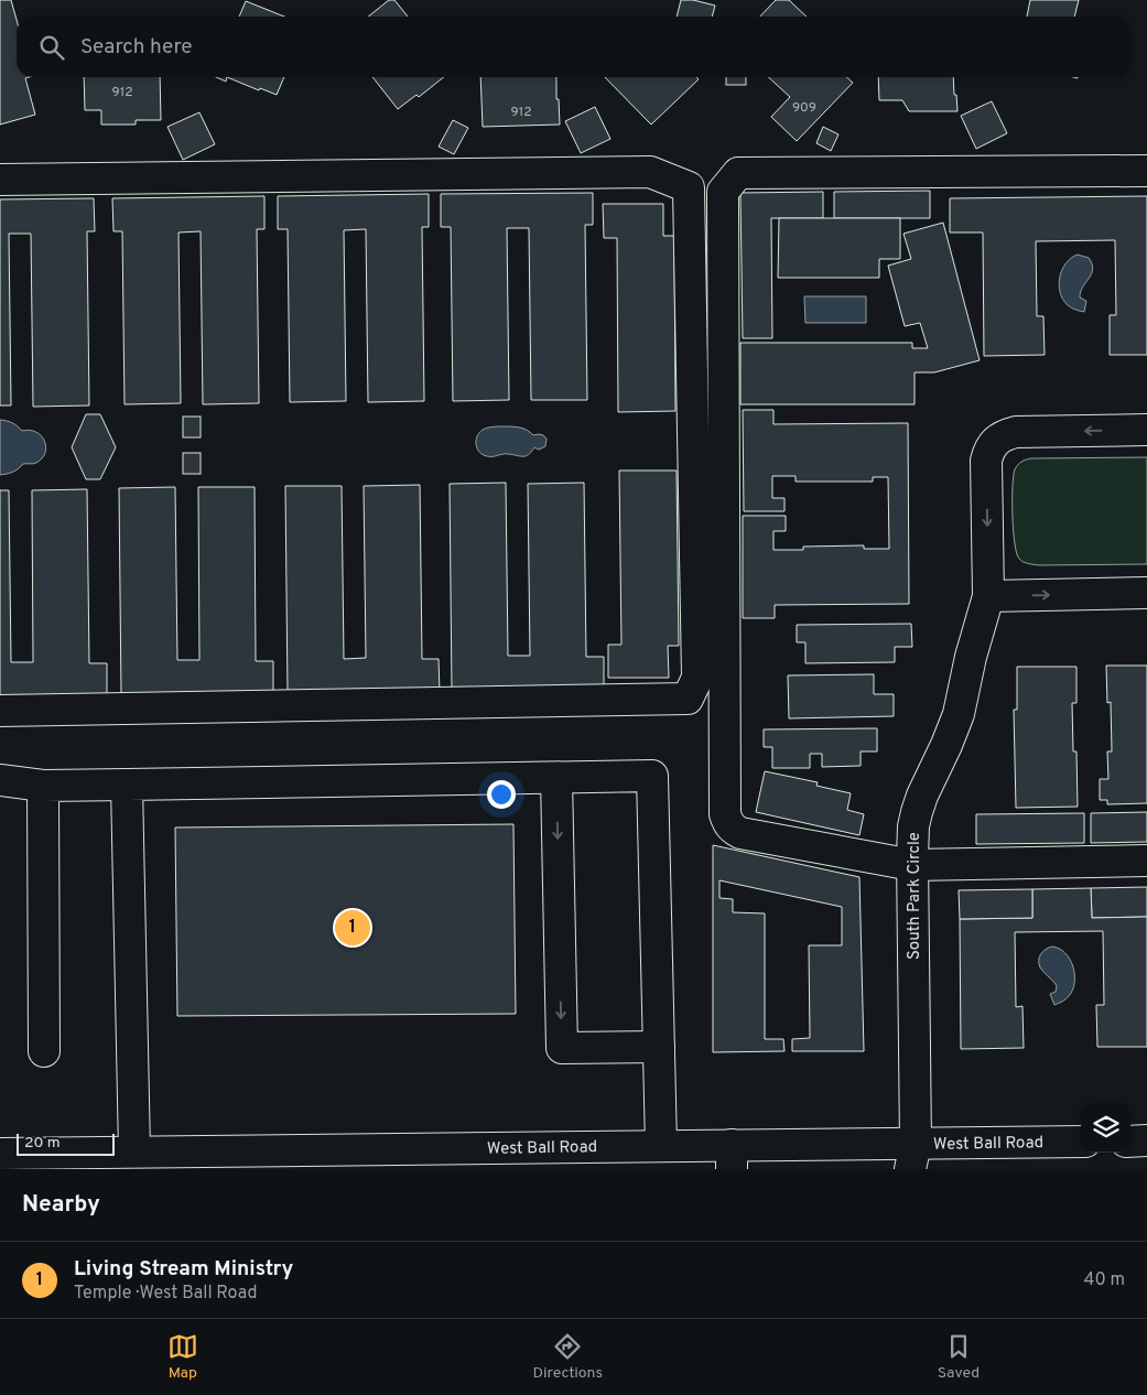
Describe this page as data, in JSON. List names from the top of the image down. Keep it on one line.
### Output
{"streets":{"main road":["South Park Circle","West Ball Road"]},"crossings":[["South Park Circle","West Ball Road"]],"house_numbers":["912","909","912"],"scale_bar":"20 m","page":{"search":"Search here","pins":"1","scale":"20 m","heading":"Nearby","list":[{"mark":"1","name":"Living Stream Ministry","note":"Temple · West Ball Road","value":"40 m"}],"nav":["Map","Directions","Saved"]}}
